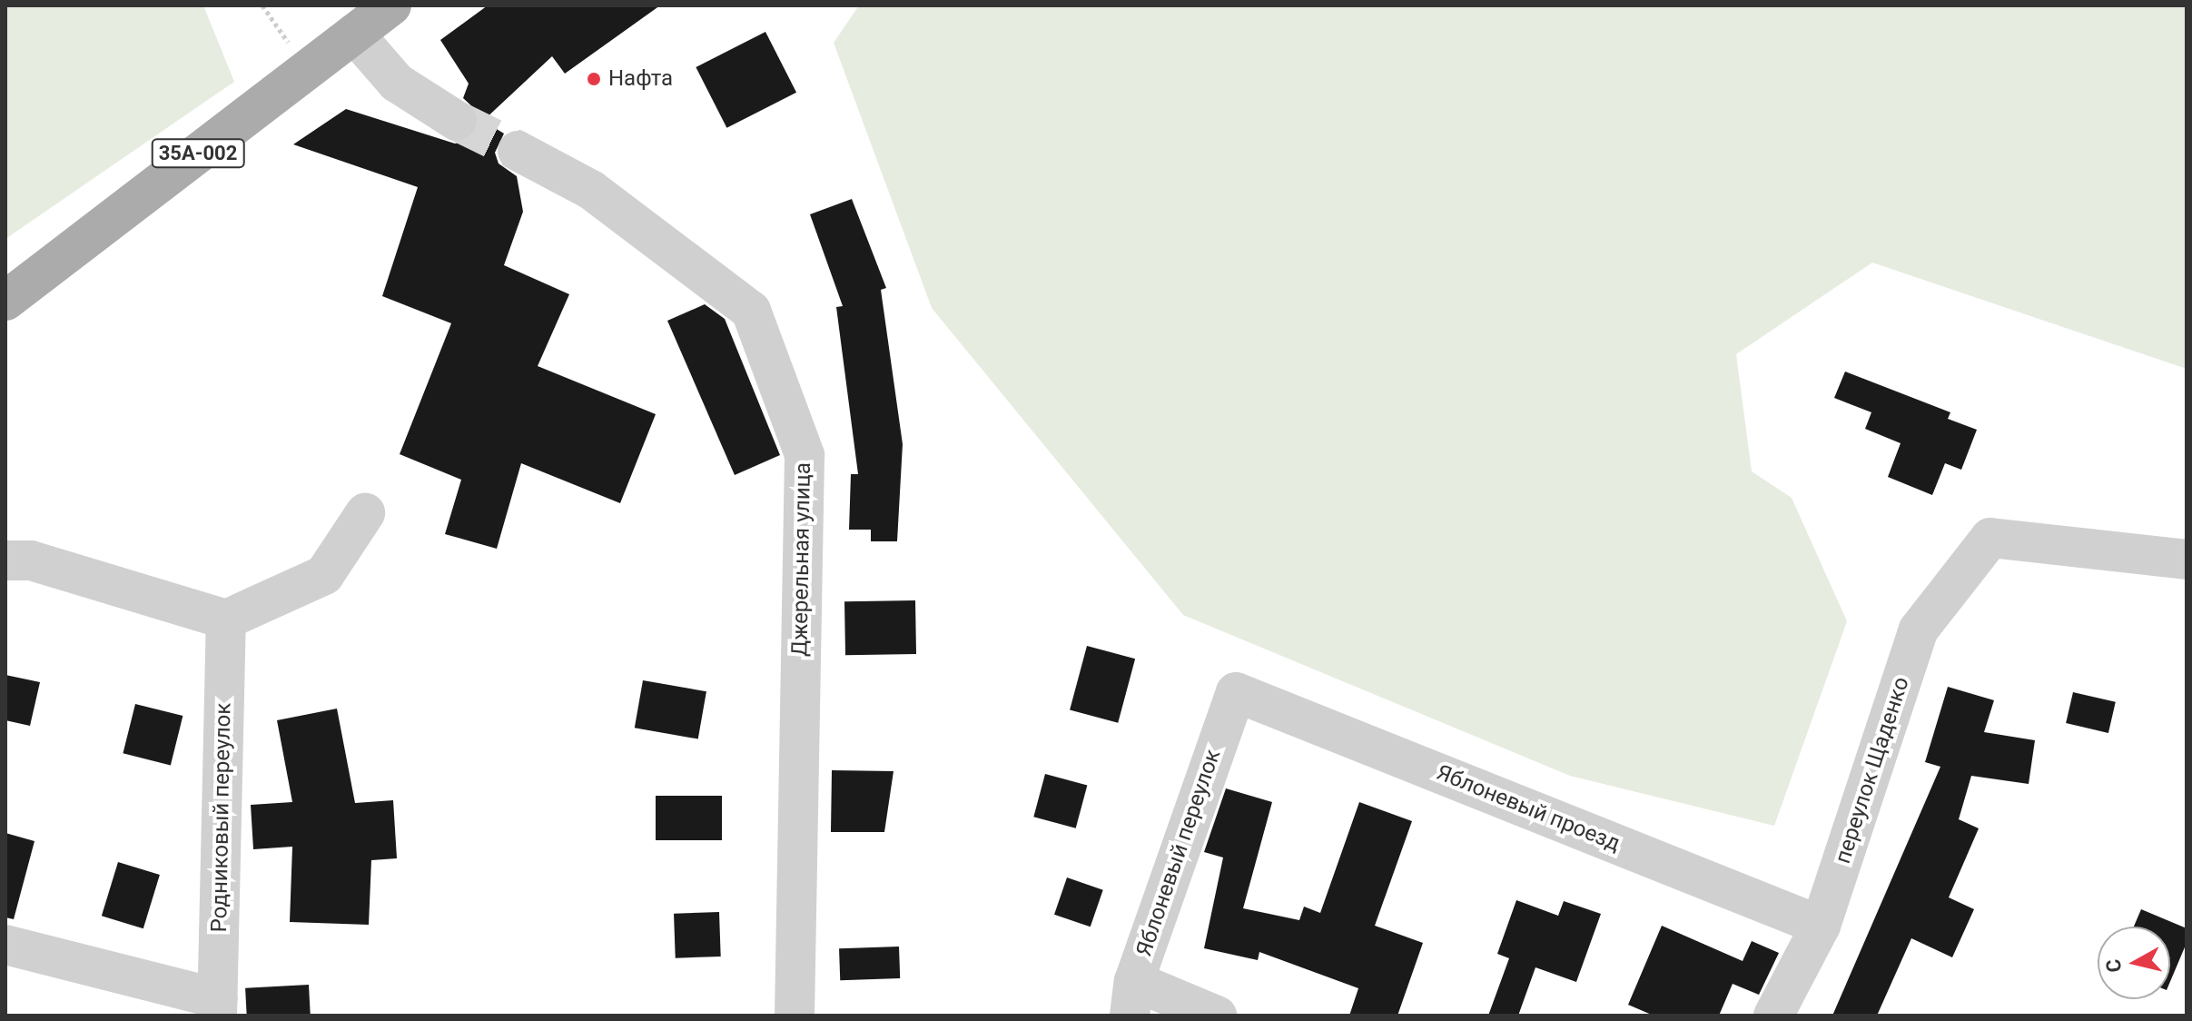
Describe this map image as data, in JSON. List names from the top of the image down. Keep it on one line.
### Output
{"streets":{"main road":["35А-002"],"street":["Джерельная улица","переулок Щаденко","Яблоневый проезд","Родниковый переулок","Яблоневый переулок"]},"crossings":[["переулок Щаденко","Яблоневый проезд"],["Яблоневый проезд","Яблоневый переулок"]],"places":["Нафта"],"north":"left"}
